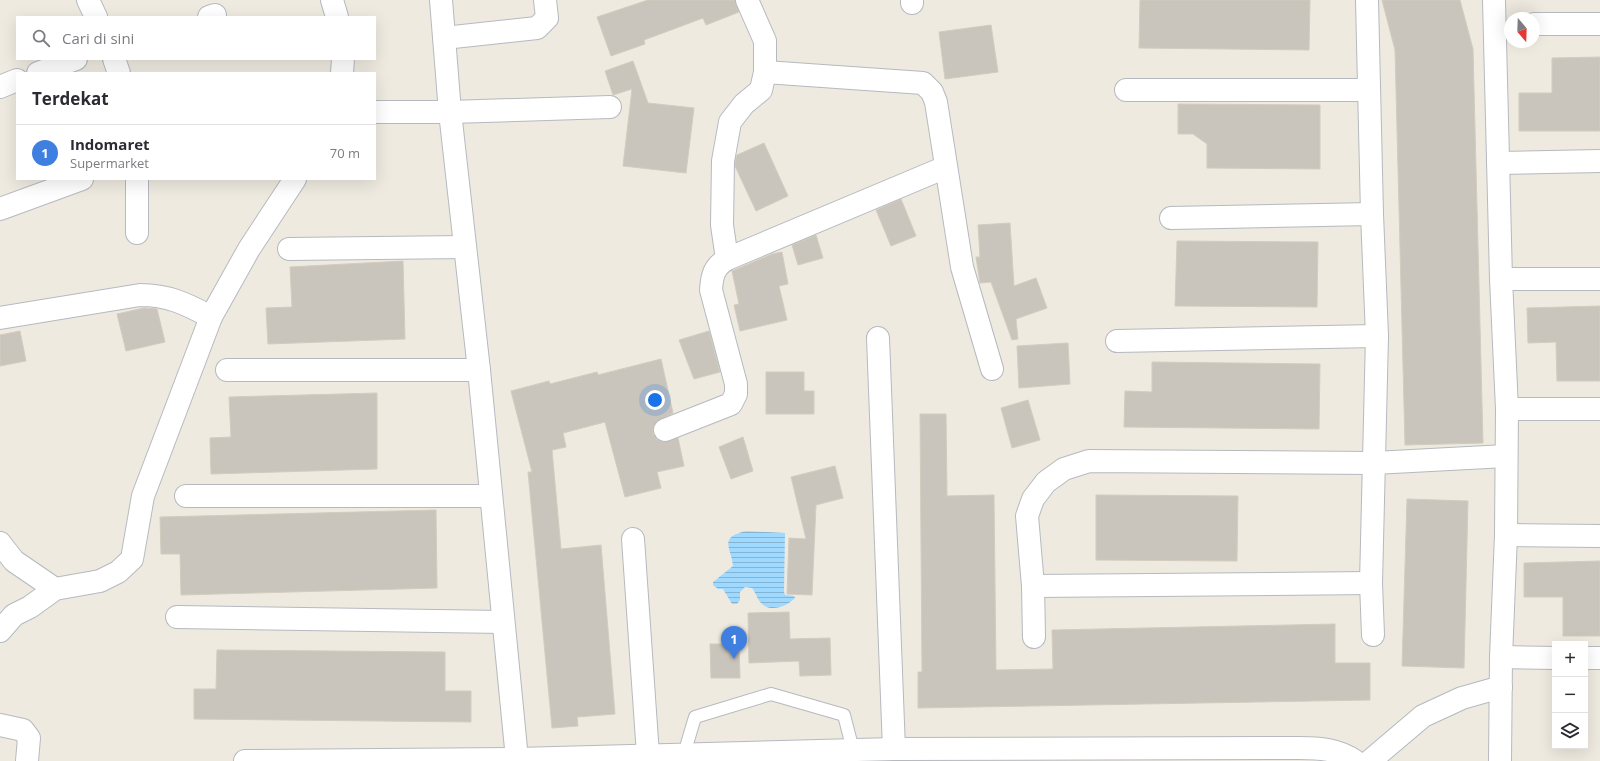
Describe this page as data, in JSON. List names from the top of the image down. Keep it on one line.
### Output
{"north":"bottom","page":{"search":"Cari di sini","heading":"Terdekat","list":[{"mark":"1","name":"Indomaret","note":"Supermarket","value":"70 m"}],"pins":"1","map_buttons":["+","−"]}}
